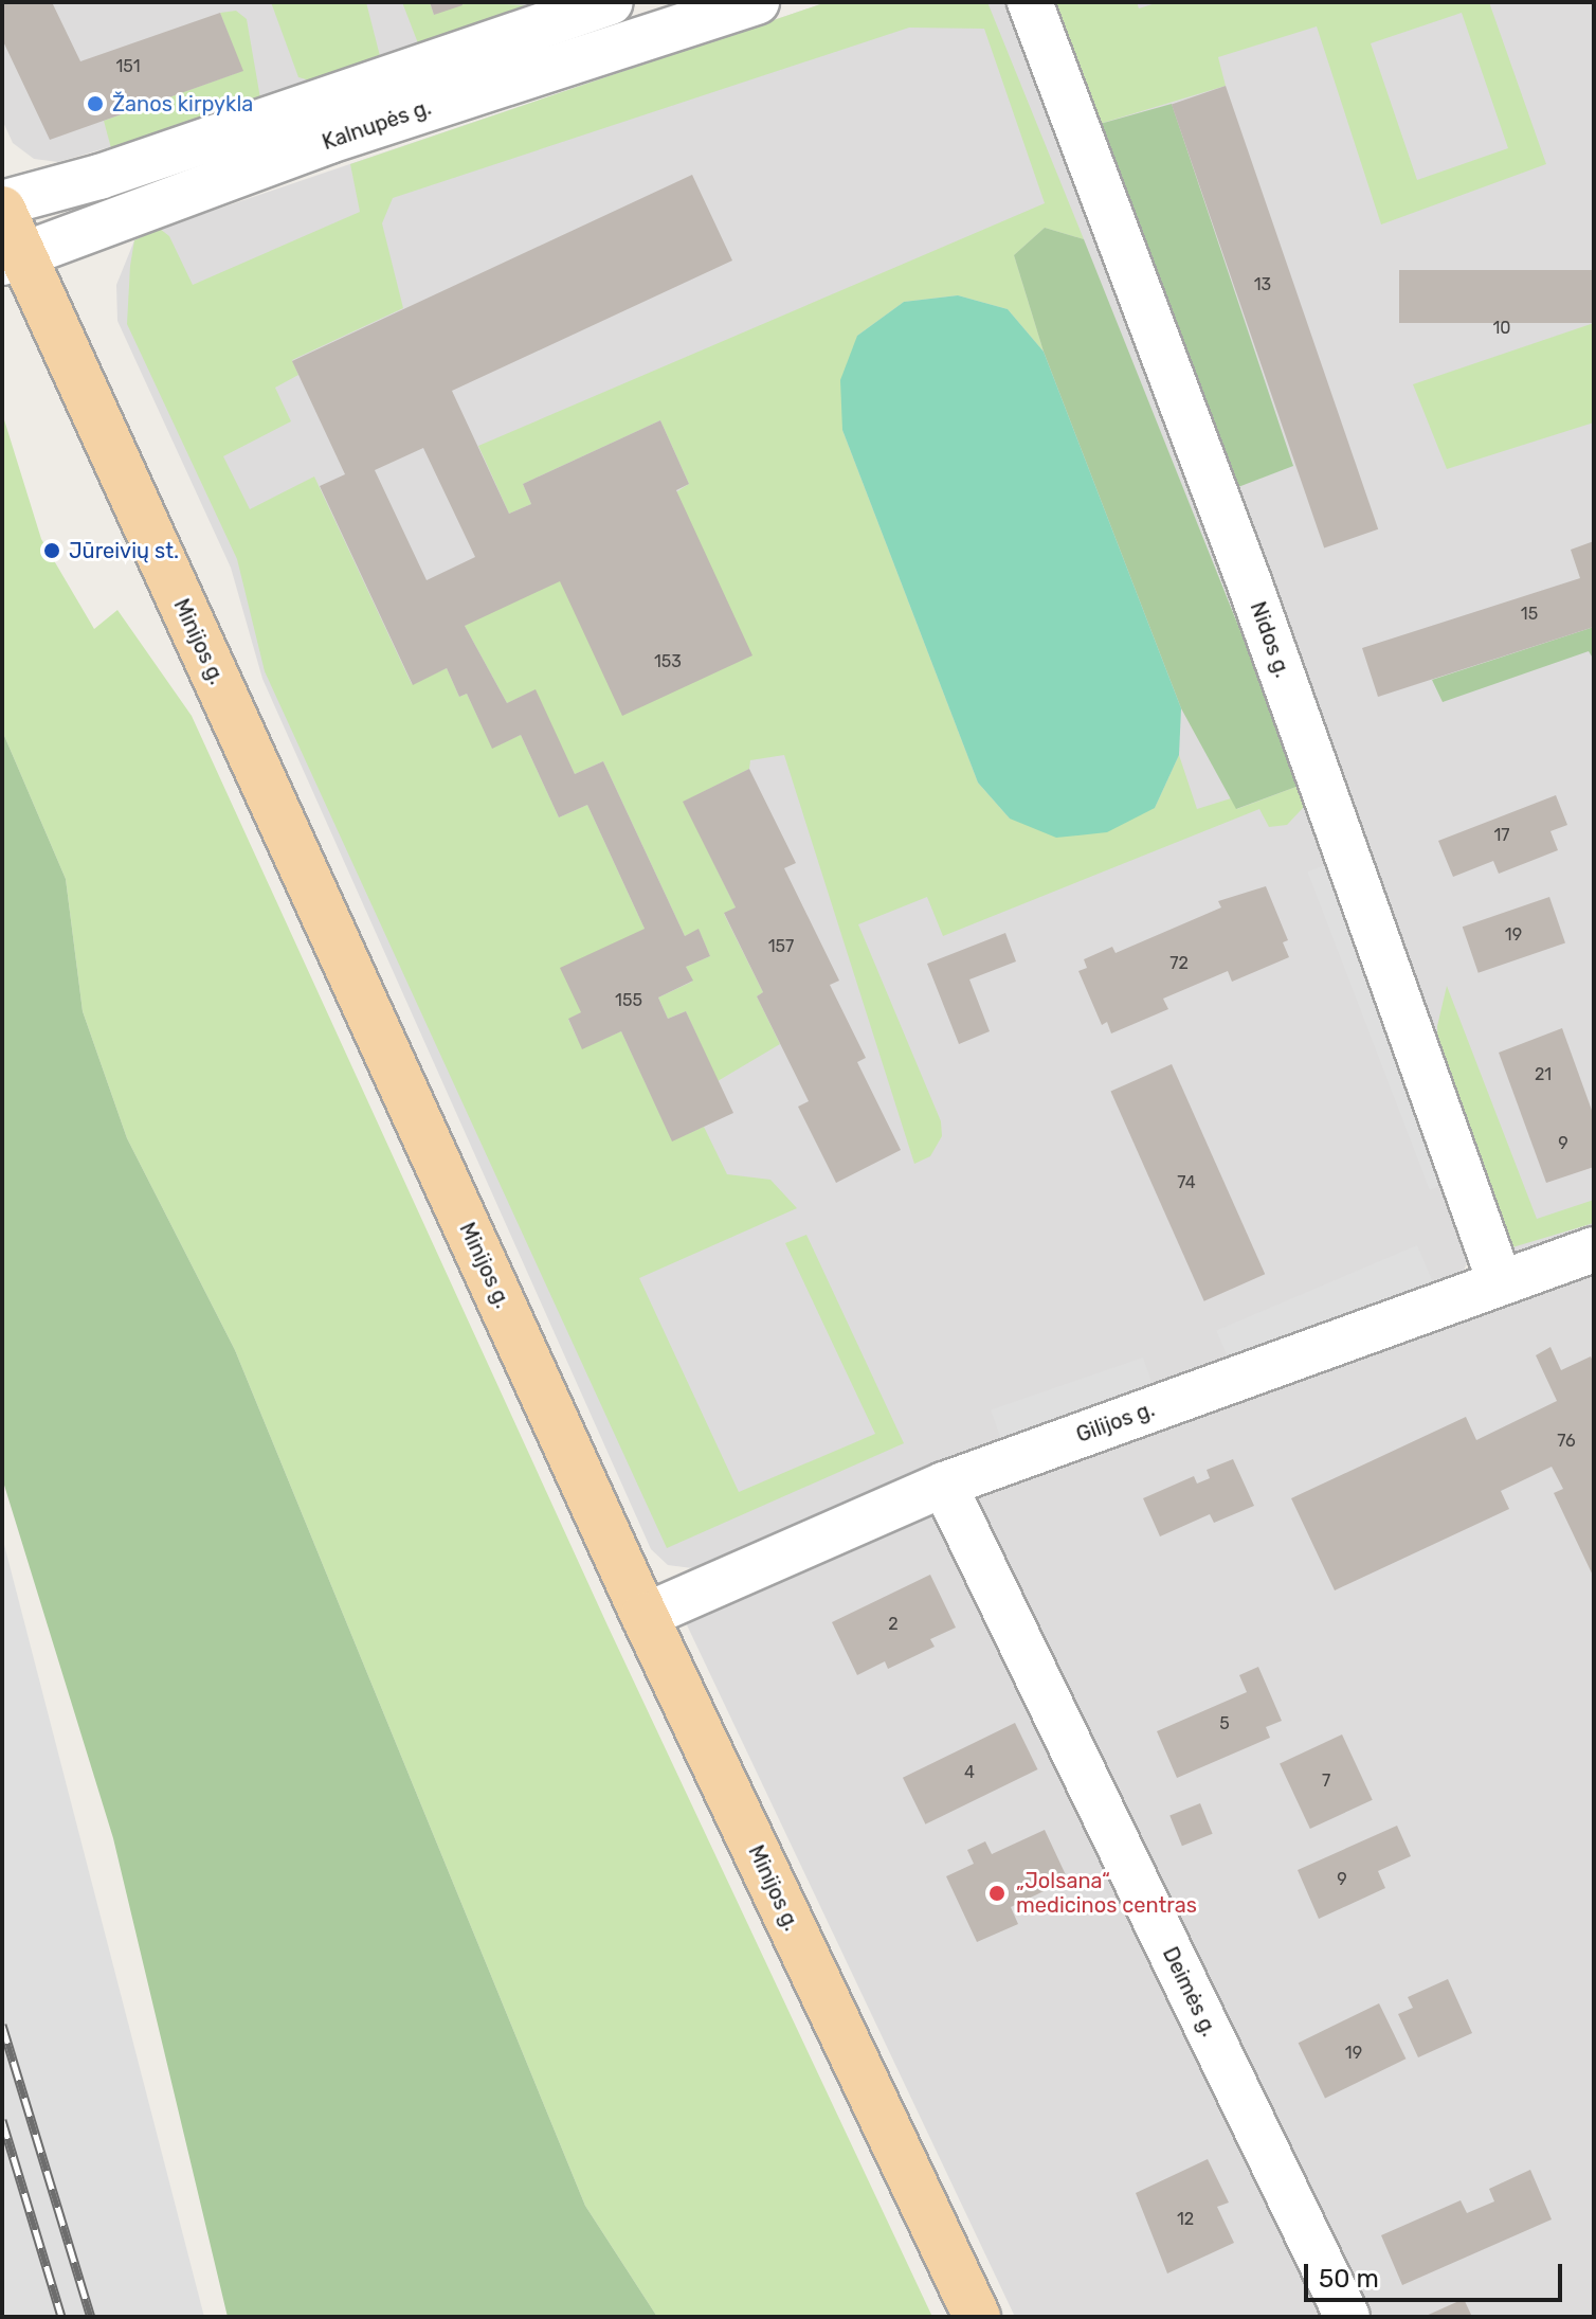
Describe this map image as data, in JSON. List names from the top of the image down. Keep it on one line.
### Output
{"streets":{"main road":["Minijos g."],"street":["Kalnupės g.","Nidos g.","Gilijos g.","Deimės g."]},"crossings":[["Kalnupės g.","Minijos g."],["Nidos g.","Gilijos g."],["Minijos g.","Gilijos g."],["Gilijos g.","Deimės g."]],"places":["Žanos kirpykla","Jūreivių st.","„Jolsana“ medicinos centras"],"house_numbers":["151","13","10","15","153","17","19","157","72","155","21","9","74","76","2","5","4","7","9","19","12"],"scale_bar":"50 m"}
